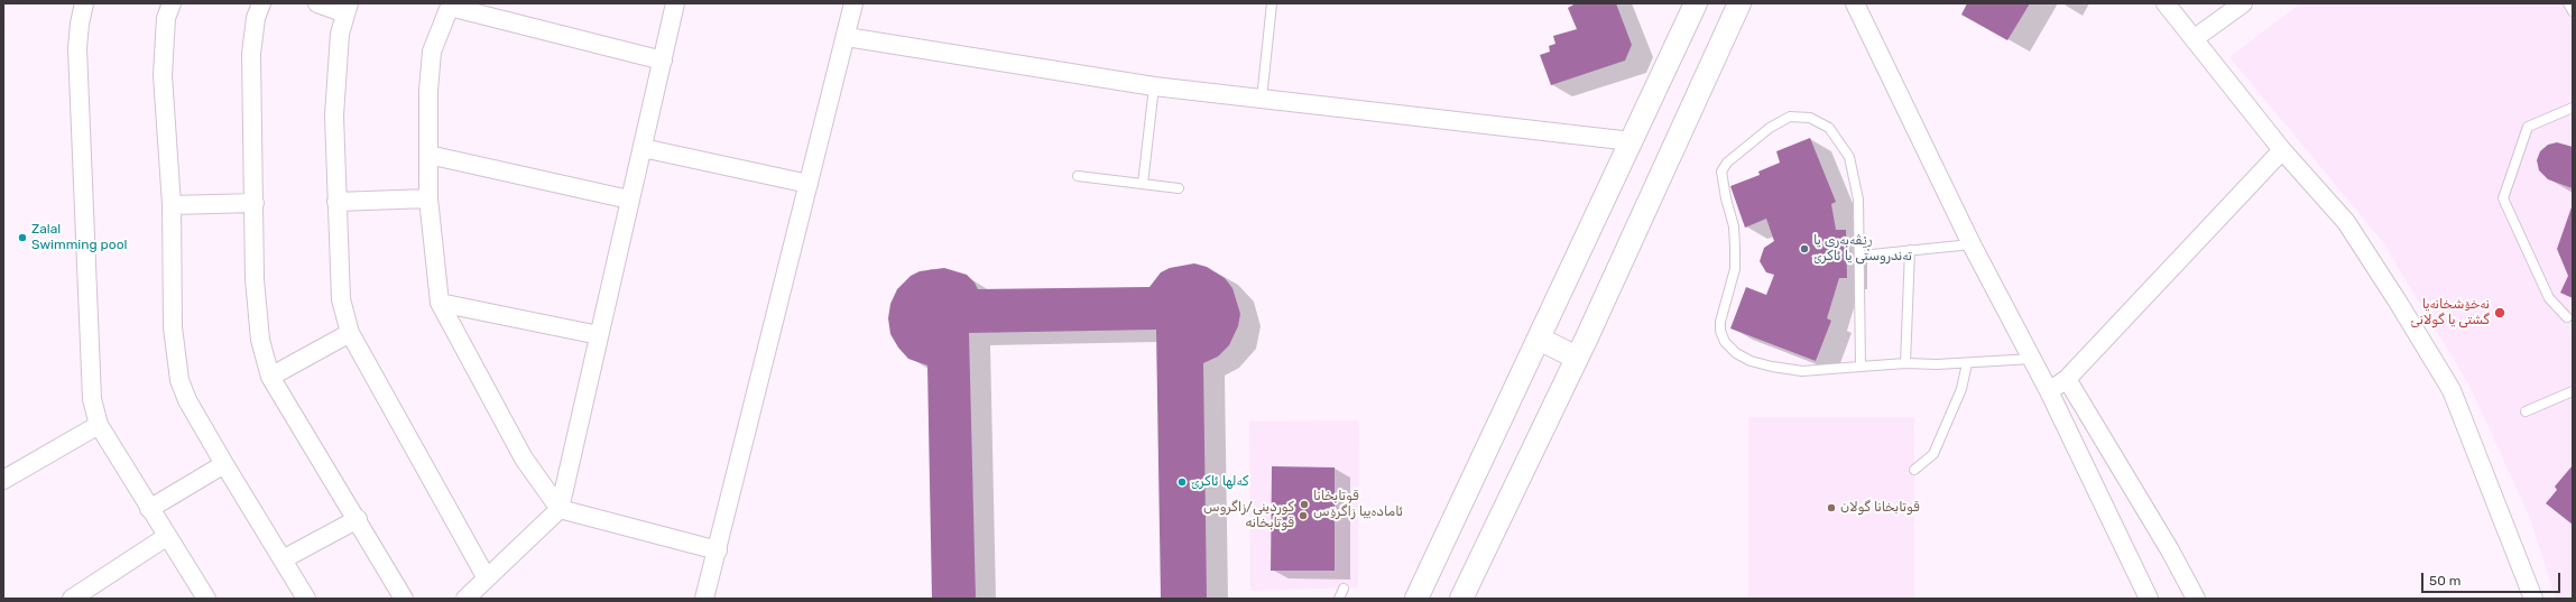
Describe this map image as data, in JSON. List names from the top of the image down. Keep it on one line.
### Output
{"places":["Zalal Swimming pool","ڕێڤەبەری یا تەندروستی یا ئاکرێ","نەخۆشخانەیا گشتی یا گولانێ","کەلها ئاکرێ","قوتابخانا ئامادەییا زاگرۆس","قوتابخانا گولان","كورديني/زاگروس قوتابخانه‌"],"scale_bar":"50 m"}
